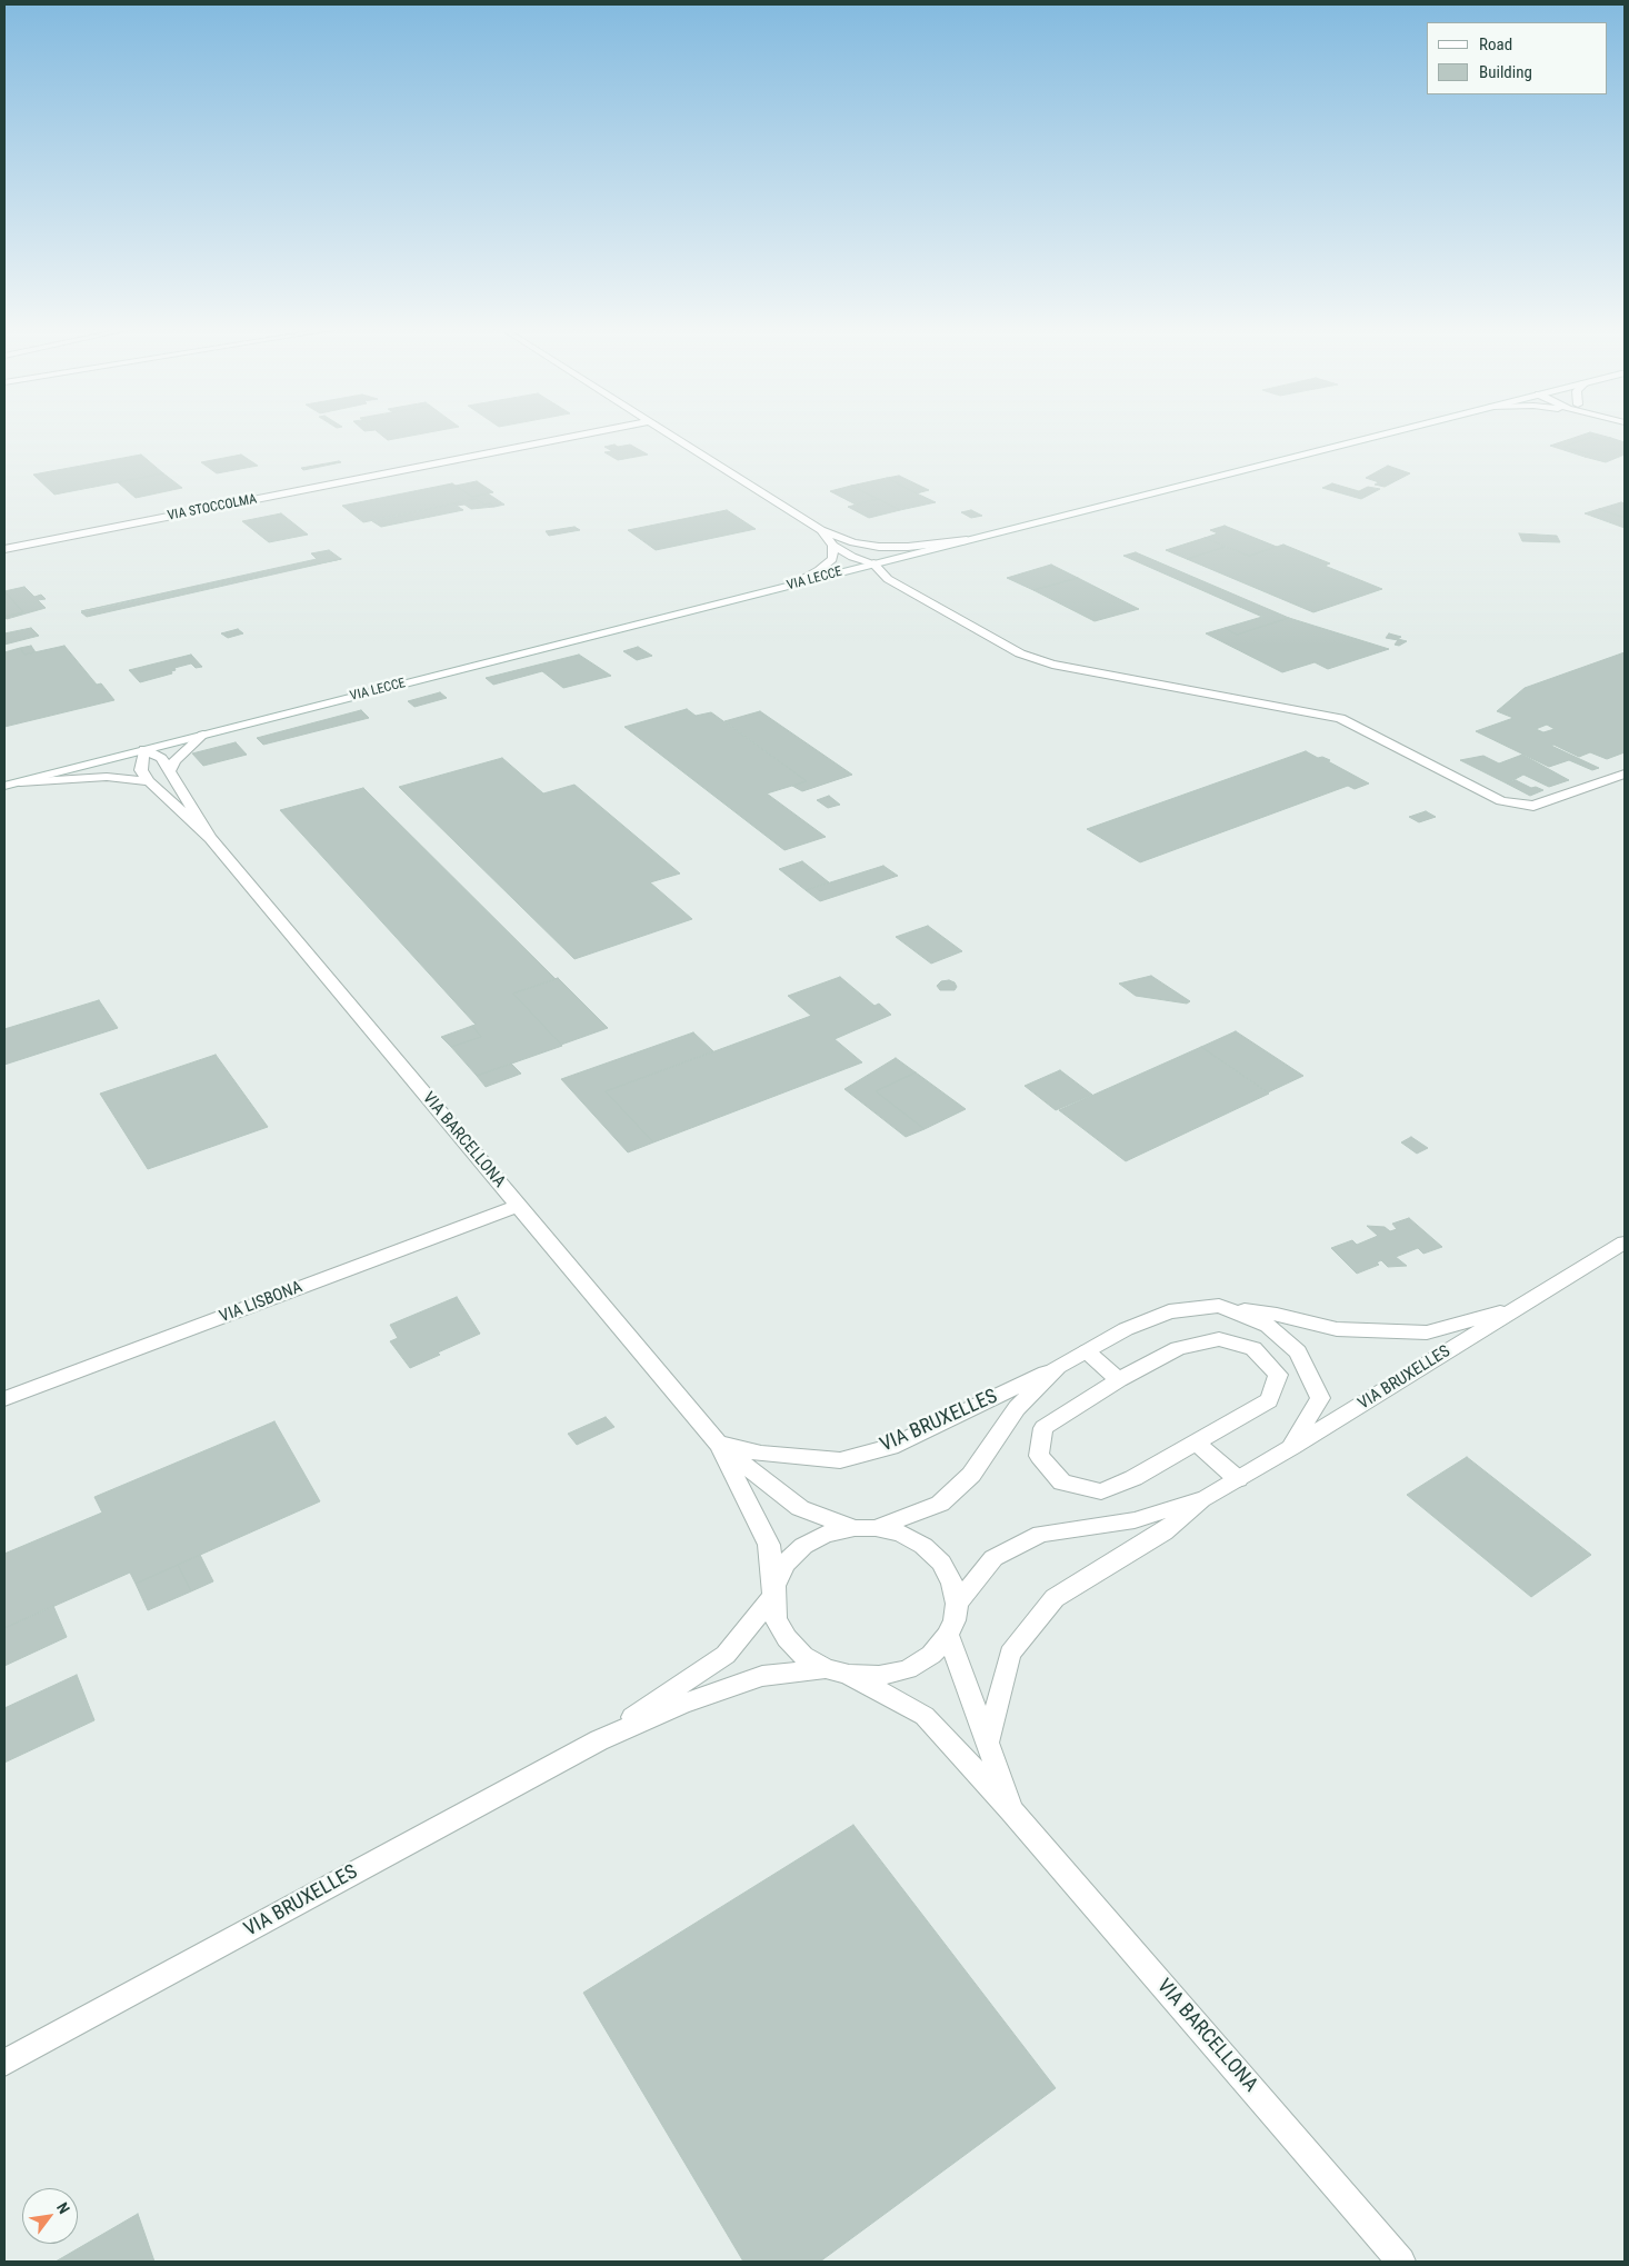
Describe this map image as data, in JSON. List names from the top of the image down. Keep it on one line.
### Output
{"streets":{"street":["VIA STOCCOLMA","VIA LECCE","VIA BARCELLONA","VIA LISBONA","VIA BRUXELLES"]},"crossings":[["VIA LECCE","VIA BARCELLONA"],["VIA BARCELLONA","VIA LISBONA"],["VIA BARCELLONA","VIA BRUXELLES"]],"legend":["Road","Building"],"north":"top right"}
